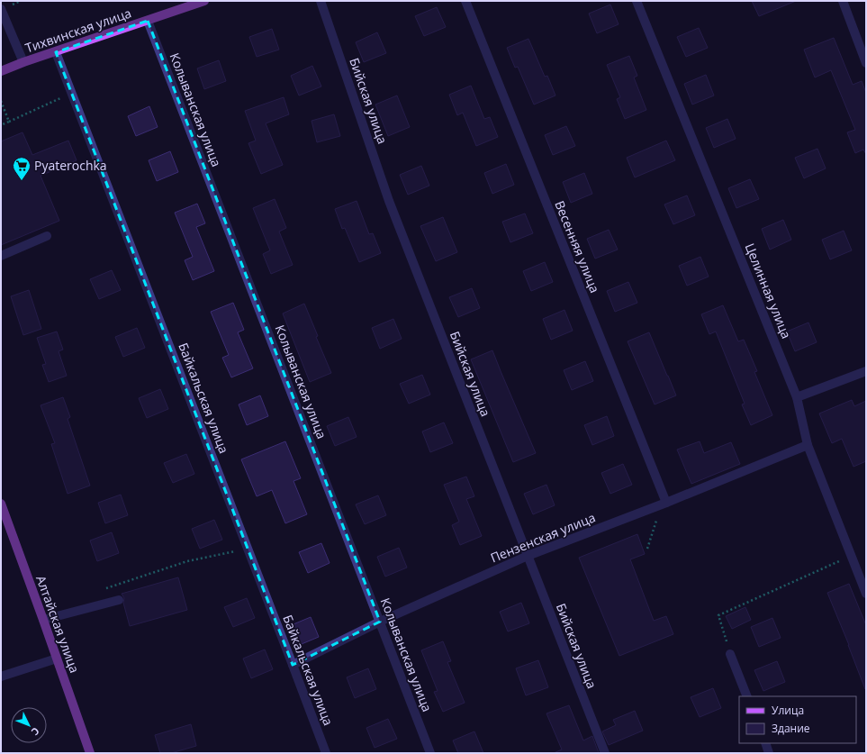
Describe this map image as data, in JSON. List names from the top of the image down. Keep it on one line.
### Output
{"streets":{"main road":["Тихвинская улица","Алтайская улица"],"street":["Бийская улица","Колыванская улица","Весенняя улица","Целинная улица","Байкальская улица","Пензенская улица"]},"crossings":[["Тихвинская улица","Колыванская улица"],["Тихвинская улица","Байкальская улица"],["Бийская улица","Пензенская улица"],["Колыванская улица","Пензенская улица"],["Весенняя улица","Пензенская улица"],["Целинная улица","Пензенская улица"],["Байкальская улица","Пензенская улица"]],"places":{"supermarket":["Pyaterochka"]},"legend":["Улица","Здание"],"north":"bottom right"}
